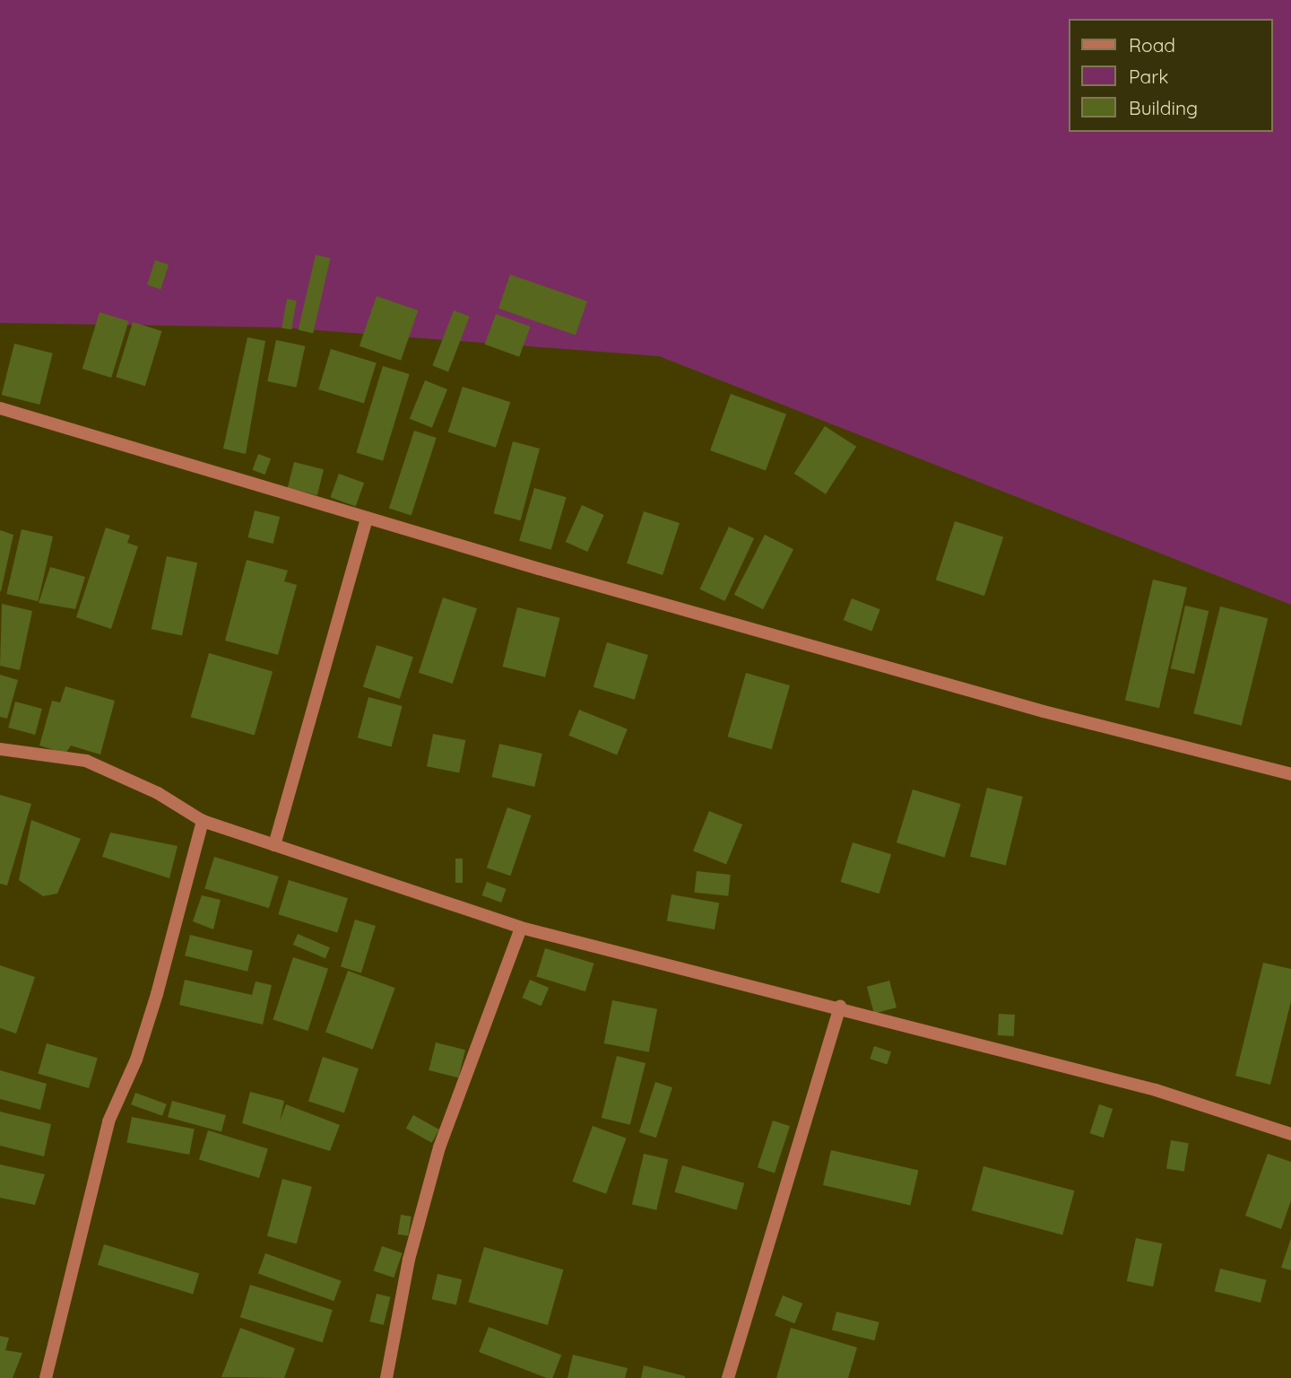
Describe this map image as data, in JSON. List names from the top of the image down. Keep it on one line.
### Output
{"legend":["Road","Park","Building"]}
